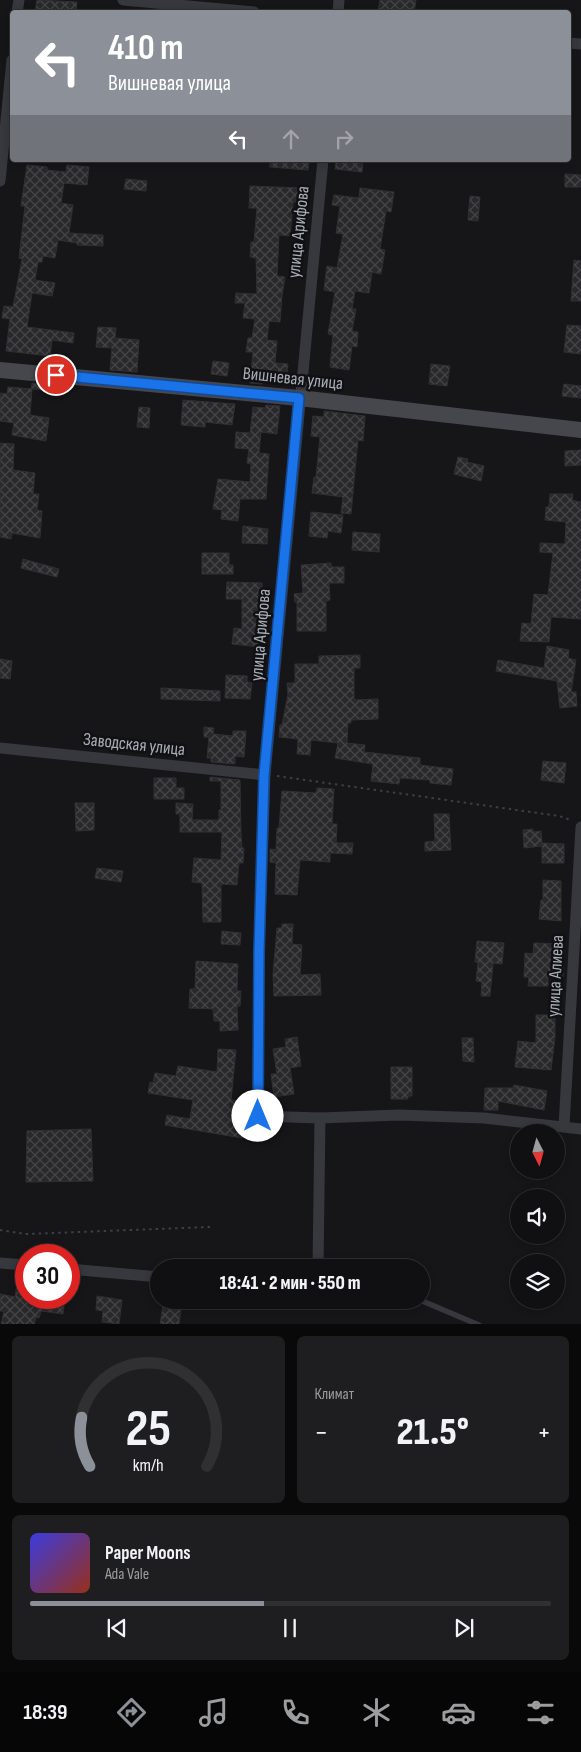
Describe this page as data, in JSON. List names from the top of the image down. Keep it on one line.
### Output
{"streets":{"street":["улица Арифова","Вишневая улица","Заводская улица","улица Алиева"]},"crossings":[["улица Арифова","Вишневая улица"],["улица Арифова","Заводская улица"]],"north":"bottom","page":{"turn":["410 m","Вишневая улица"],"limit":"30","trip":"18:41 · 2 мин · 550 m","tile":"Климат","heat":["−","21.5°","+"],"song":["Paper Moons","Ada Vale"],"tabs":"18:39","gauge":["25","km/h"]}}
